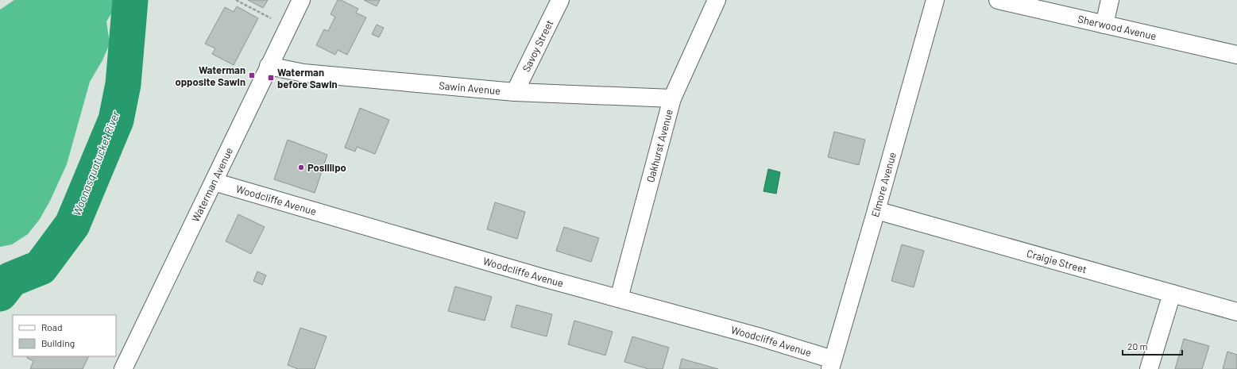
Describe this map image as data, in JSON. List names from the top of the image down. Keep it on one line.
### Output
{"streets":{"street":["Sherwood Avenue","Savoy Street","Sawin Avenue","Oakhurst Avenue","Waterman Avenue","Elmore Avenue","Woodcliffe Avenue","Craigie Street"]},"crossings":[["Savoy Street","Sawin Avenue"],["Sawin Avenue","Oakhurst Avenue"],["Sawin Avenue","Waterman Avenue"],["Oakhurst Avenue","Woodcliffe Avenue"],["Waterman Avenue","Woodcliffe Avenue"],["Elmore Avenue","Woodcliffe Avenue"],["Elmore Avenue","Craigie Street"]],"water":["Woonasquatucket River"],"places":{"transit":["Waterman opposite Sawin","Waterman before Sawin"],"other":["Posillipo"]},"legend":["Road","Building"],"scale_bar":"20 m"}
